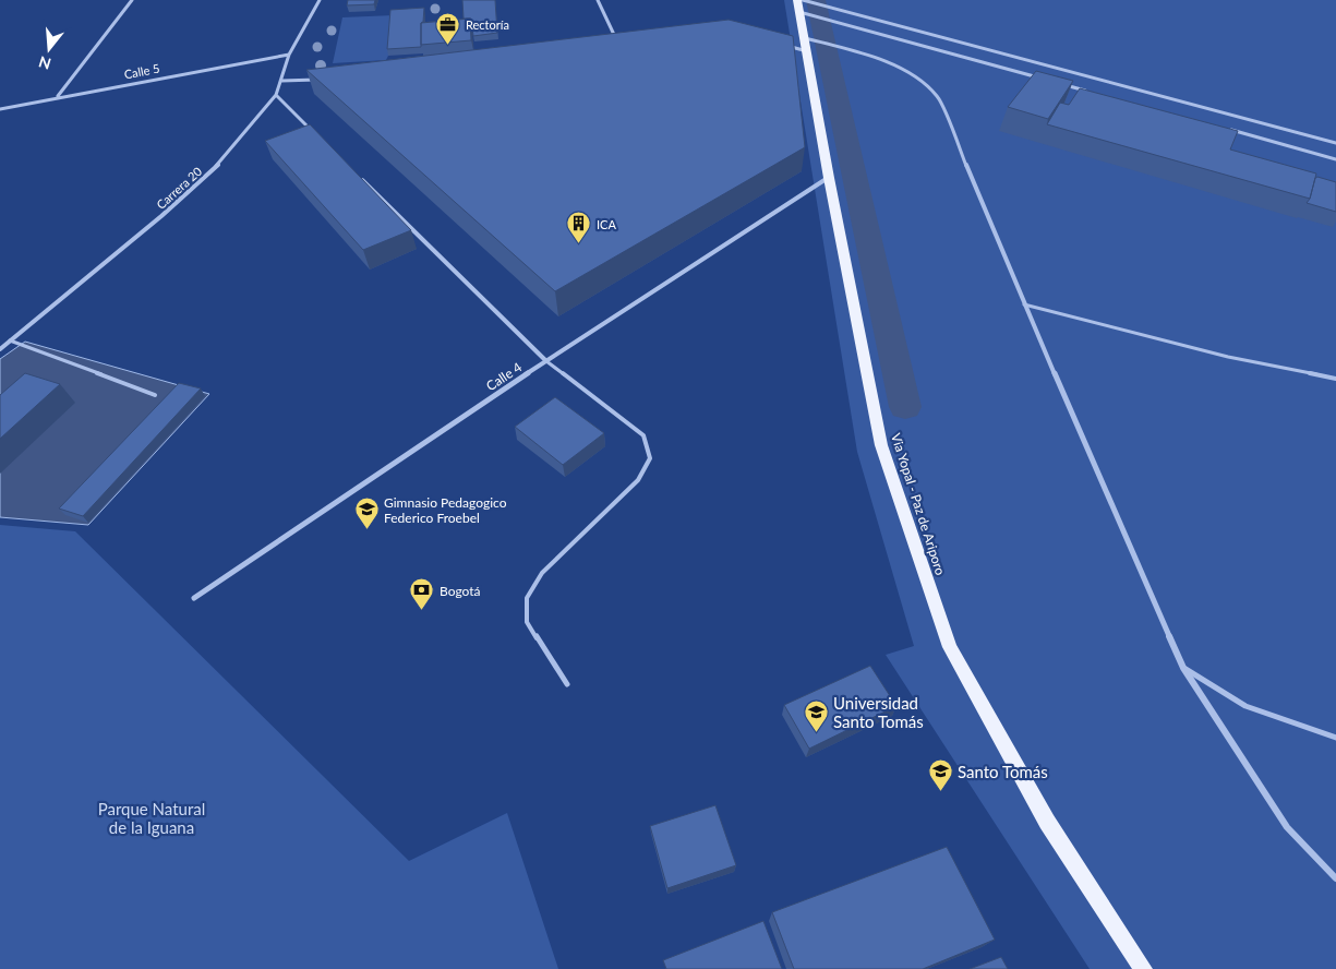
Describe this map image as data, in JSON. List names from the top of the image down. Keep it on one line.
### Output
{"streets":{"main road":["Via Yopal - Paz de Ariporo"],"street":["Calle 5","Carrera 20","Calle 4"]},"crossings":[["Calle 5","Carrera 20"],["Calle 4","Via Yopal - Paz de Ariporo"]],"parks":["Parque Natural de la Iguana"],"places":{"office":["Rectoría"],"building":["ICA"],"school or university":["Gimnasio Pedagogico Federico Froebel","Universidad Santo Tomás","Santo Tomás"],"bank":["Bogotá"]},"north":"bottom"}
